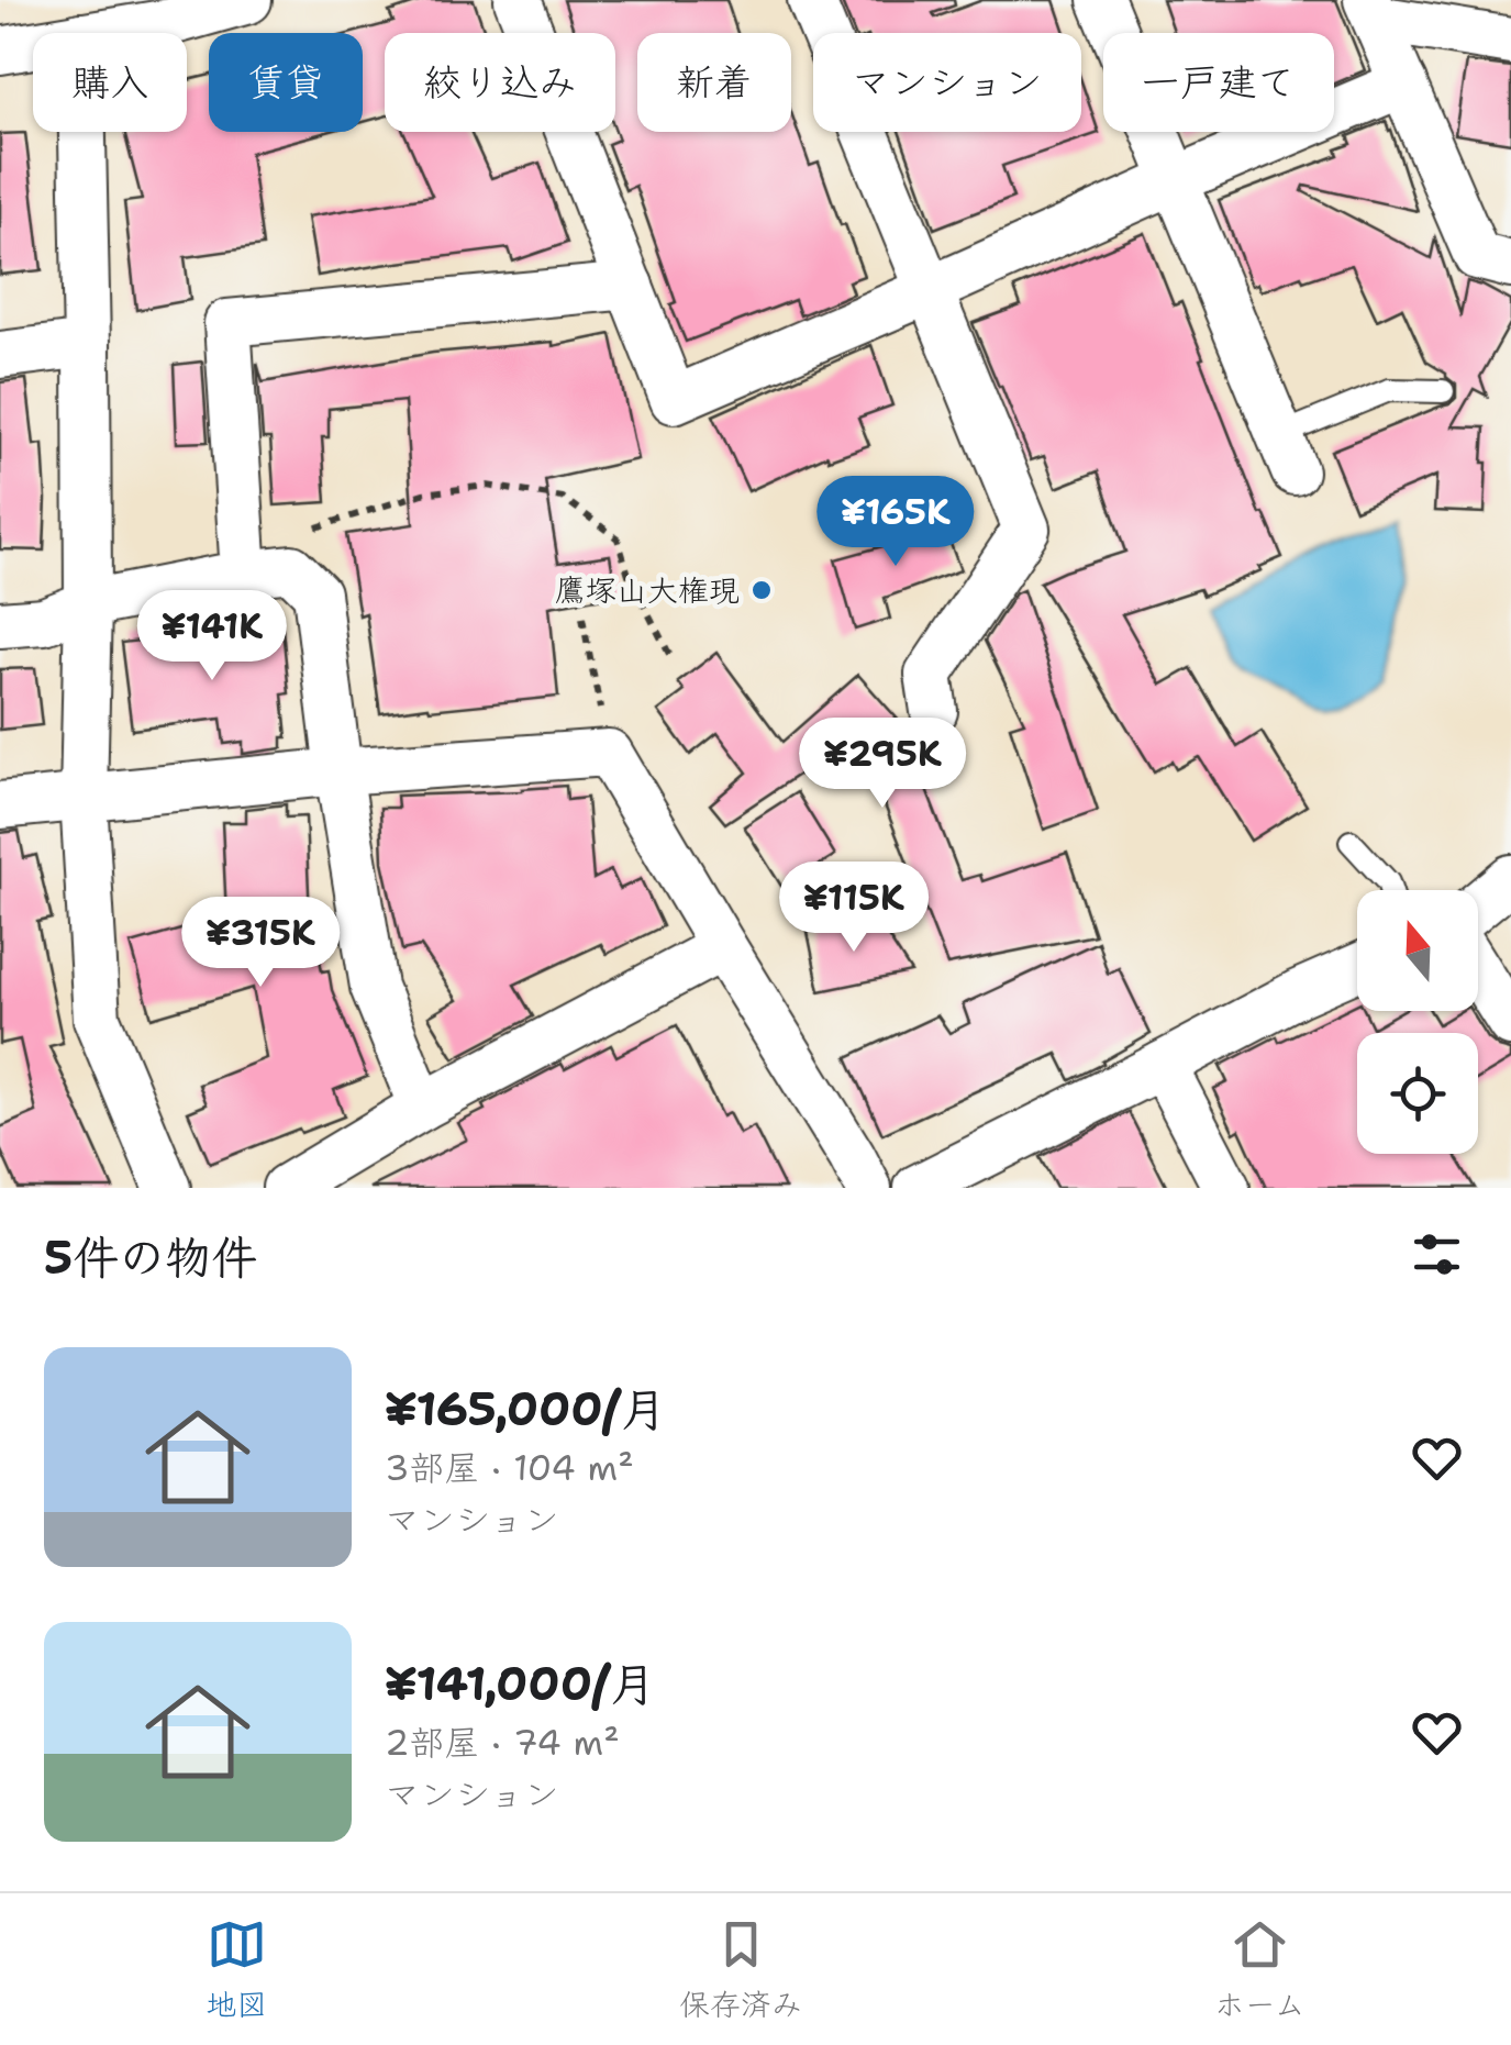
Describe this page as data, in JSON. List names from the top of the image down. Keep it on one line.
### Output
{"places":["鷹塚山大権現"],"north":"top","page":{"chip":["購入","賃貸","絞り込み","新着","マンション","一戸建て"],"price":["¥165K","¥141K","¥295K","¥115K","¥315K"],"heading":"5件の物件","list":[{"name":"¥165,000/月","note":"3部屋 · 104 m² · マンション"},{"name":"¥141,000/月","note":"2部屋 · 74 m² · マンション"}],"tabs":["地図","保存済み","ホーム"]}}
